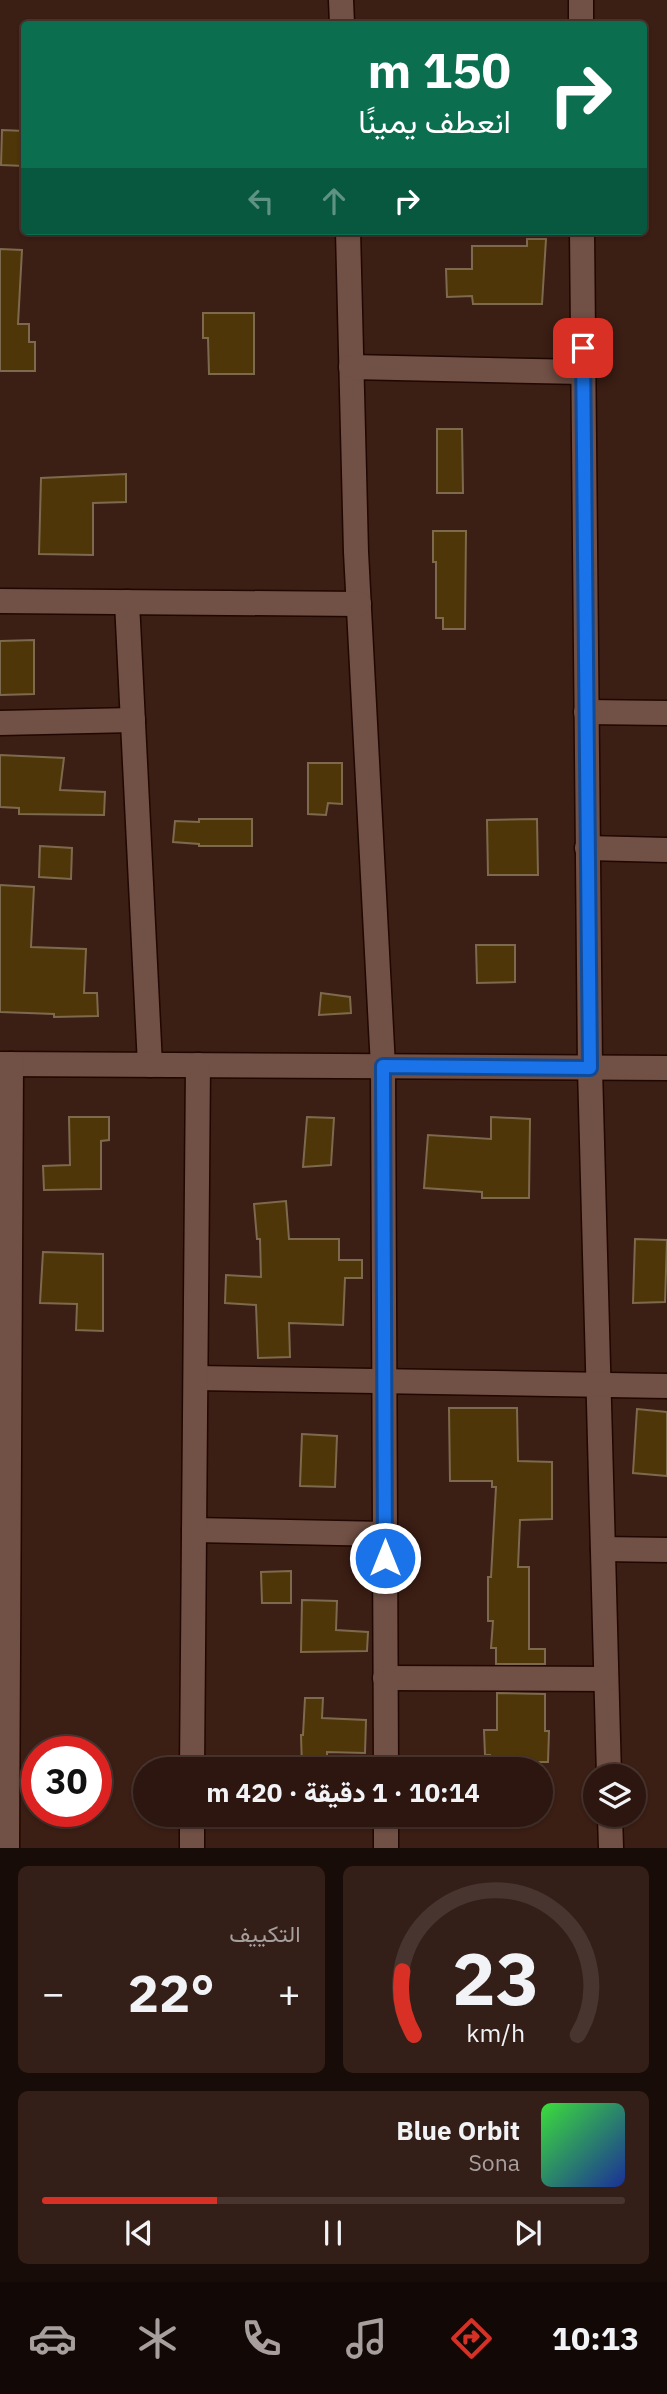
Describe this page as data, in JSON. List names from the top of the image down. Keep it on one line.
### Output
{"page":{"turn":["150 m","انعطف يمينًا"],"limit":"30","trip":"10:14 · 1 دقيقة · 420 m","tile":"التكييف","heat":["−","22°","+"],"song":["Blue Orbit","Sona"],"tabs":"10:13","gauge":["23","km/h"]}}
